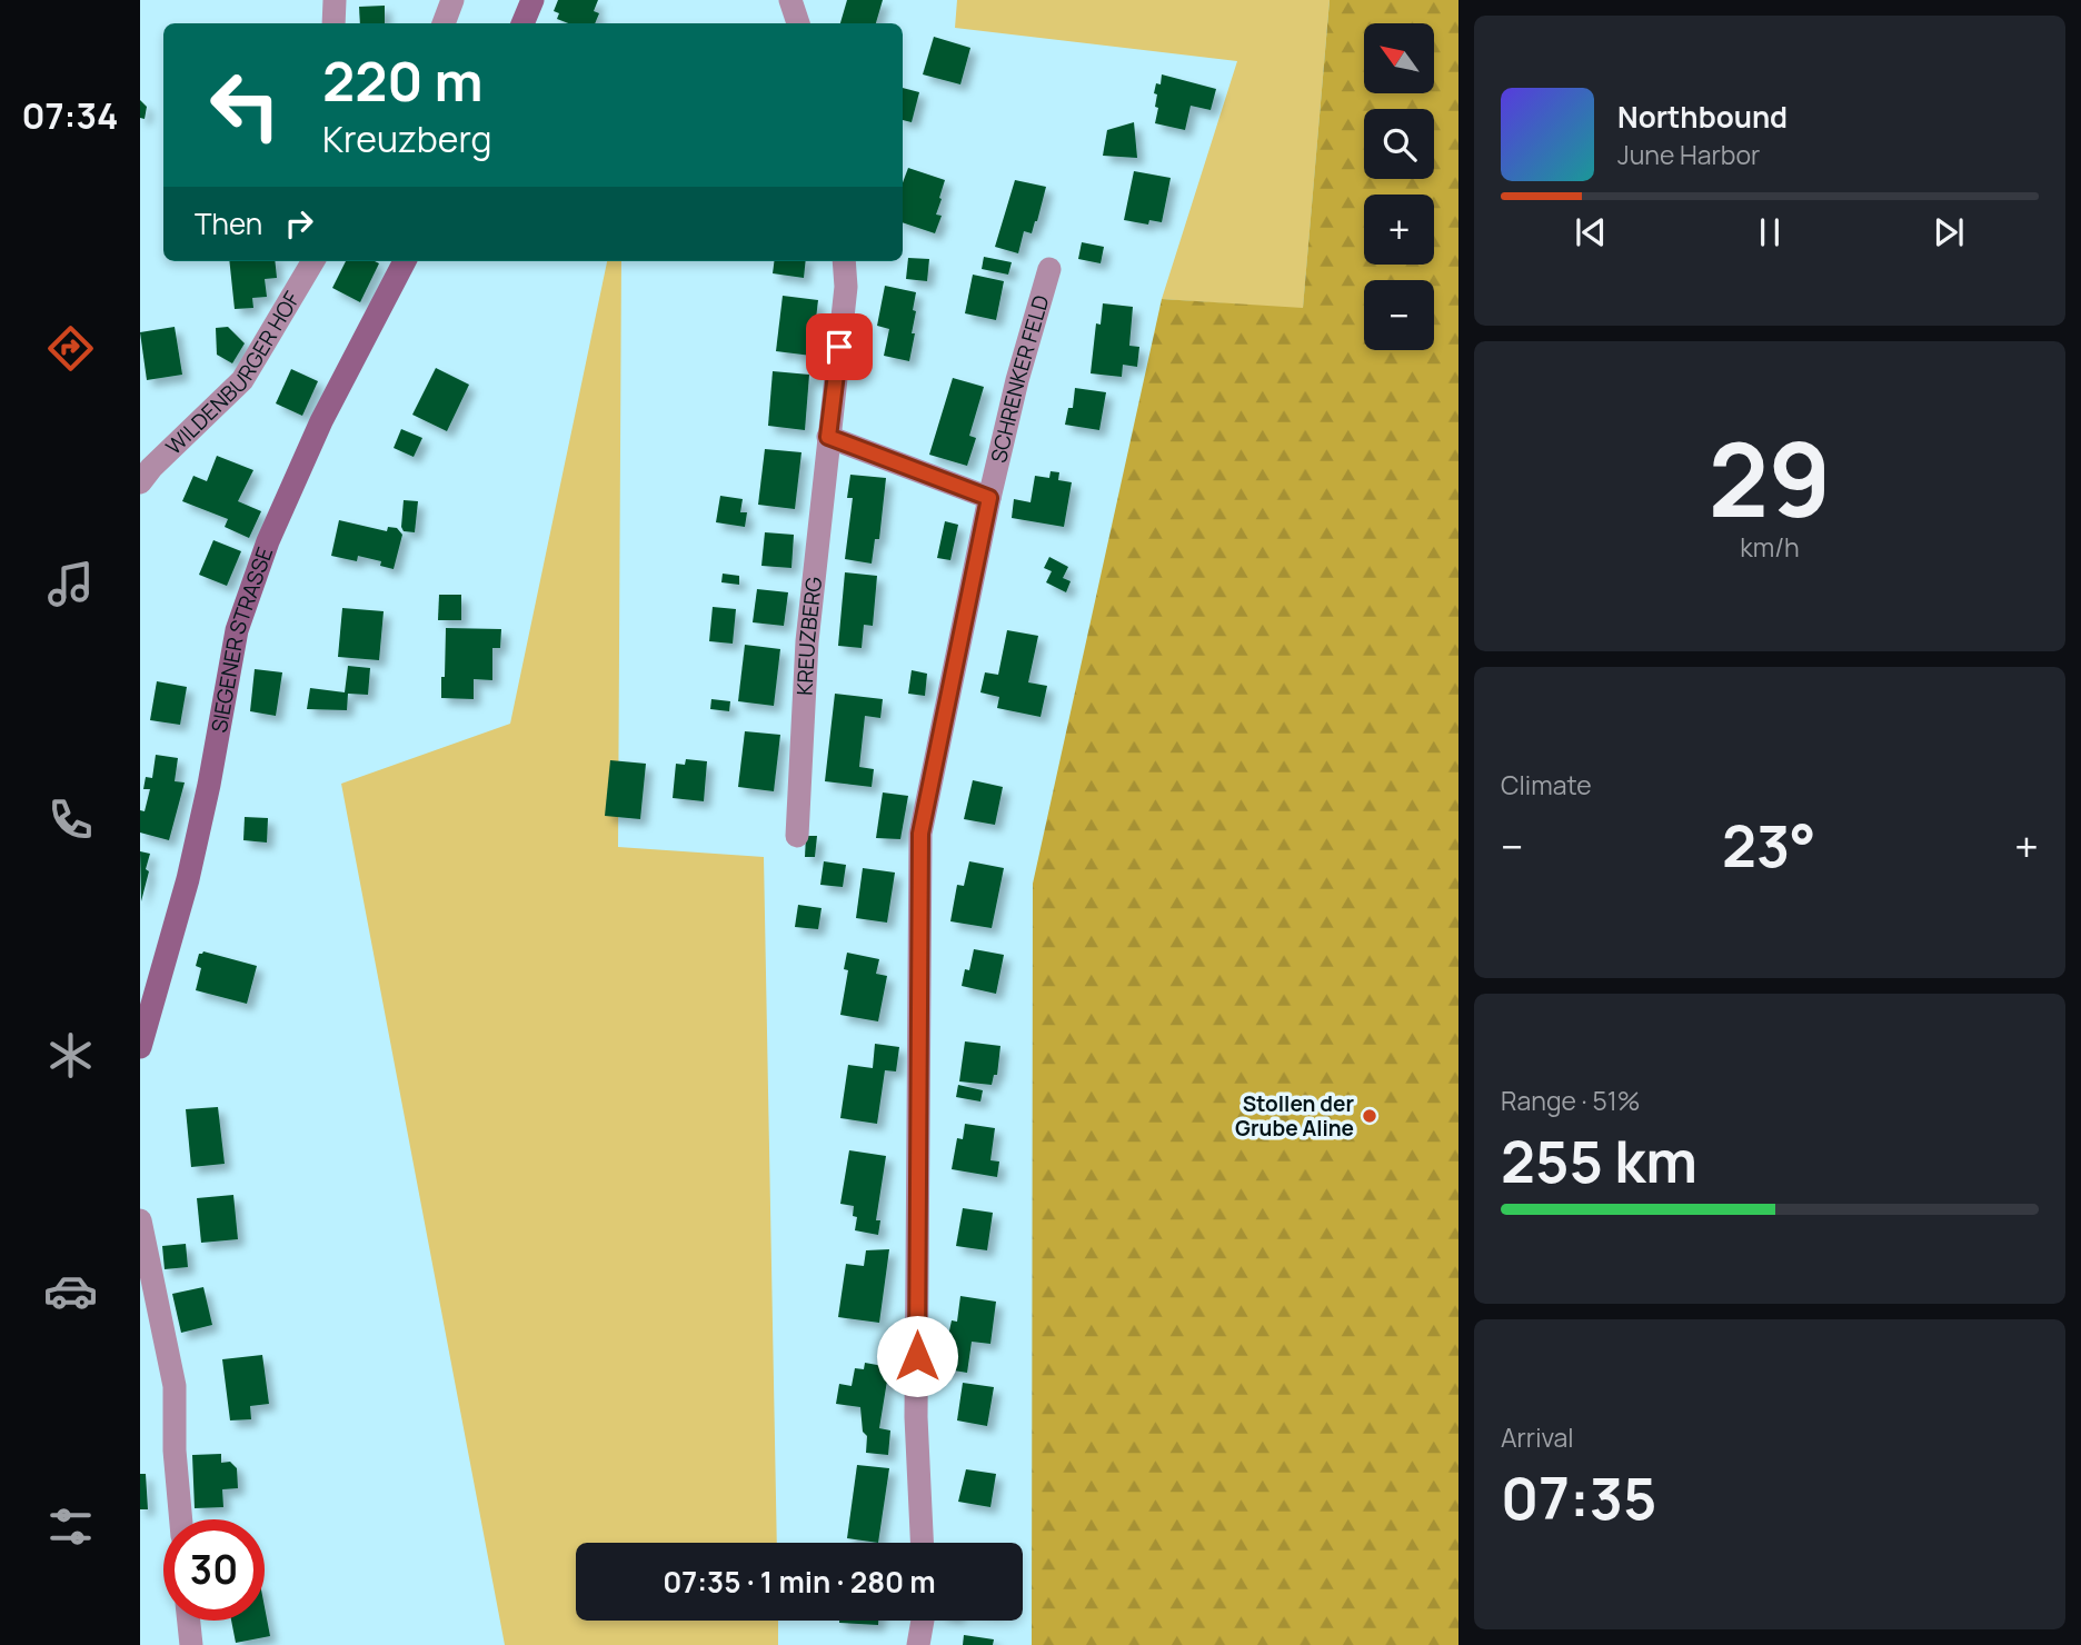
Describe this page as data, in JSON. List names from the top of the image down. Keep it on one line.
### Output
{"streets":{"main road":["SIEGENER STRASSE"],"street":["WILDENBURGER HOF","SCHRENKER FELD","KREUZBERG"]},"places":["Stollen der Grube Aline"],"north":"top left","page":{"tabs":"07:34","map_buttons":["+","−"],"turn":["220 m","Kreuzberg"],"song":["Northbound","June Harbor"],"then":"Then","tile":[["29","km/h"],"Climate",["Range · 51%","255 km"],["Arrival","07:35"]],"heat":["−","23°","+"],"limit":"30","trip":"07:35 · 1 min · 280 m"}}
